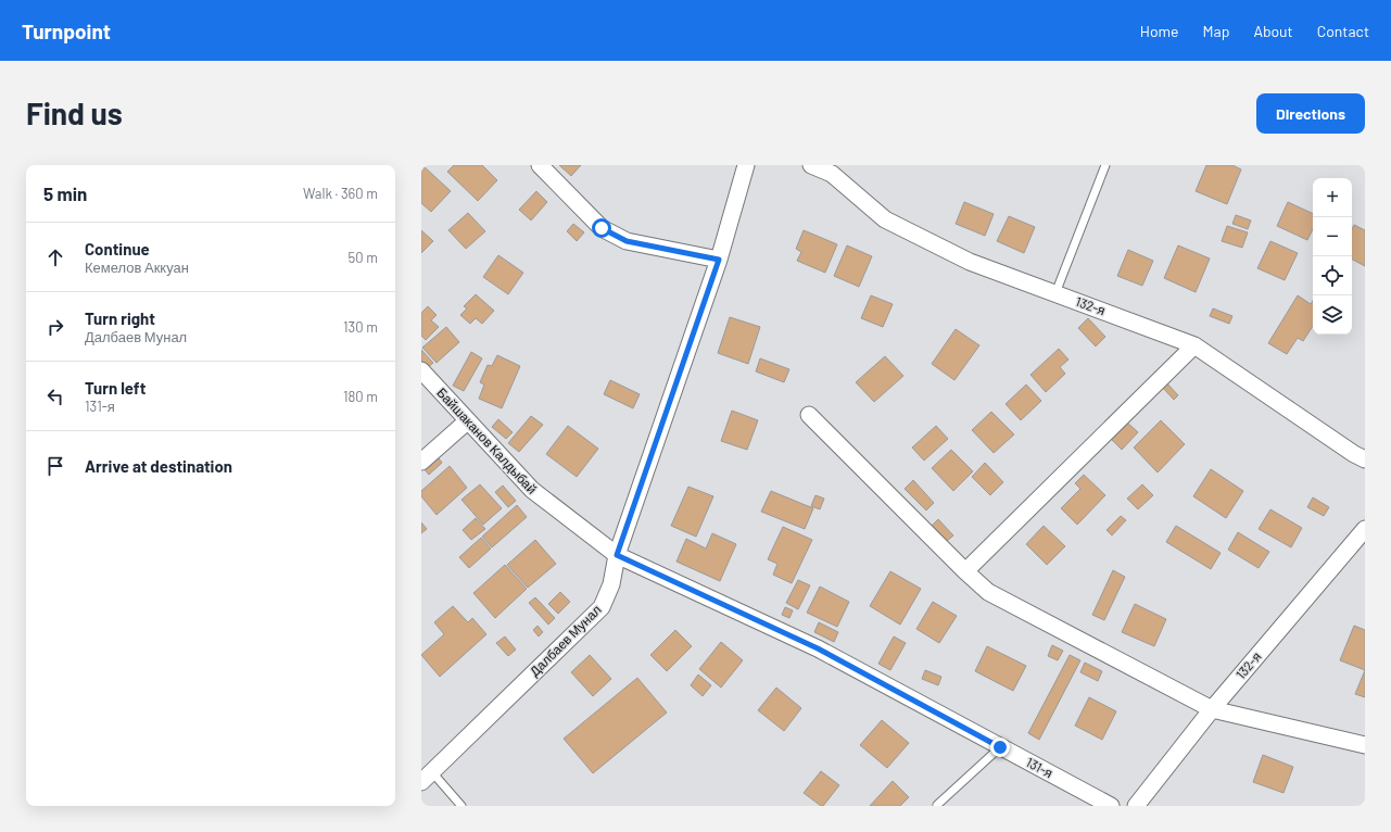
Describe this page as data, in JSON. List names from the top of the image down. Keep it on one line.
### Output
{"streets":{"street":["132-я","Байшаканов Калдыбай","Далбаев Мунал","131-я"]},"crossings":[["Байшаканов Калдыбай","Далбаев Мунал"],["Байшаканов Калдыбай","131-я"],["Далбаев Мунал","131-я"]],"page":{"header":"Turnpoint","nav":["Home","Map","About","Contact"],"buttons":"Directions","title":"Find us","heading":["5 min","Walk · 360 m"],"map_buttons":["+","−"],"list":[["Continue","Кемелов Аккуан","50 m"],["Turn right","Далбаев Мунал","130 m"],["Turn left","131-я","180 m"],"Arrive at destination"]}}
